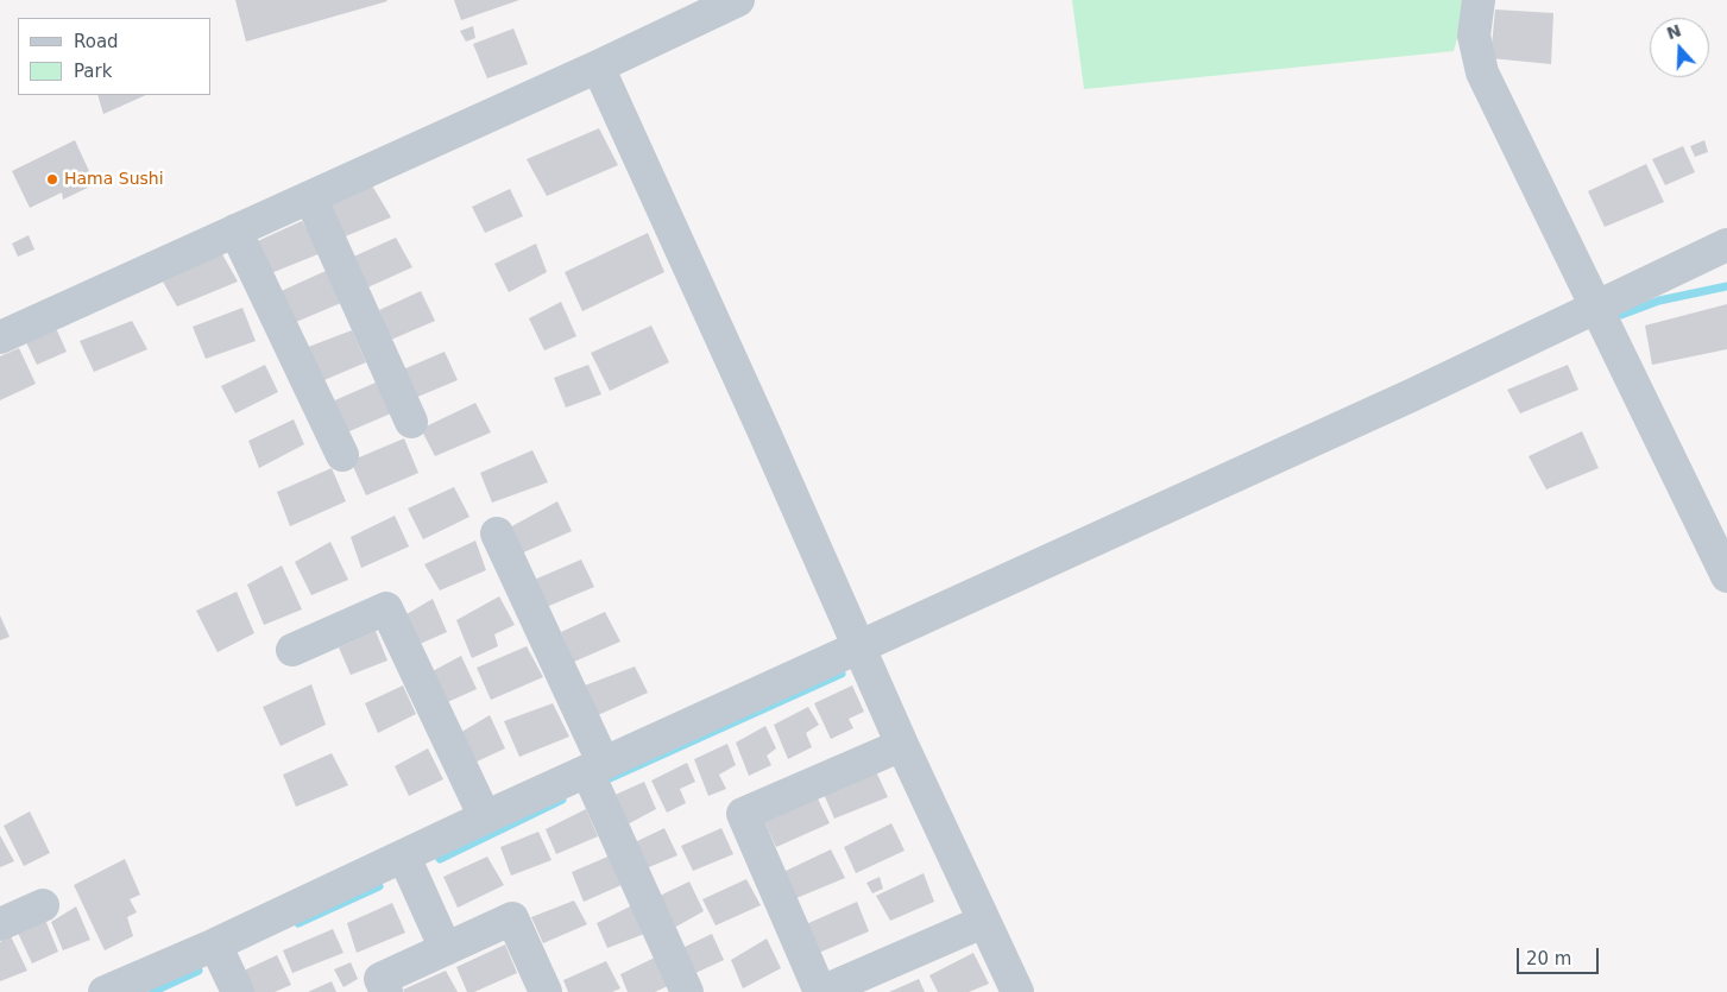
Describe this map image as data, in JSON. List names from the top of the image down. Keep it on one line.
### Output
{"places":["Hama Sushi"],"legend":["Road","Park"],"scale_bar":"20 m","north":"top"}
